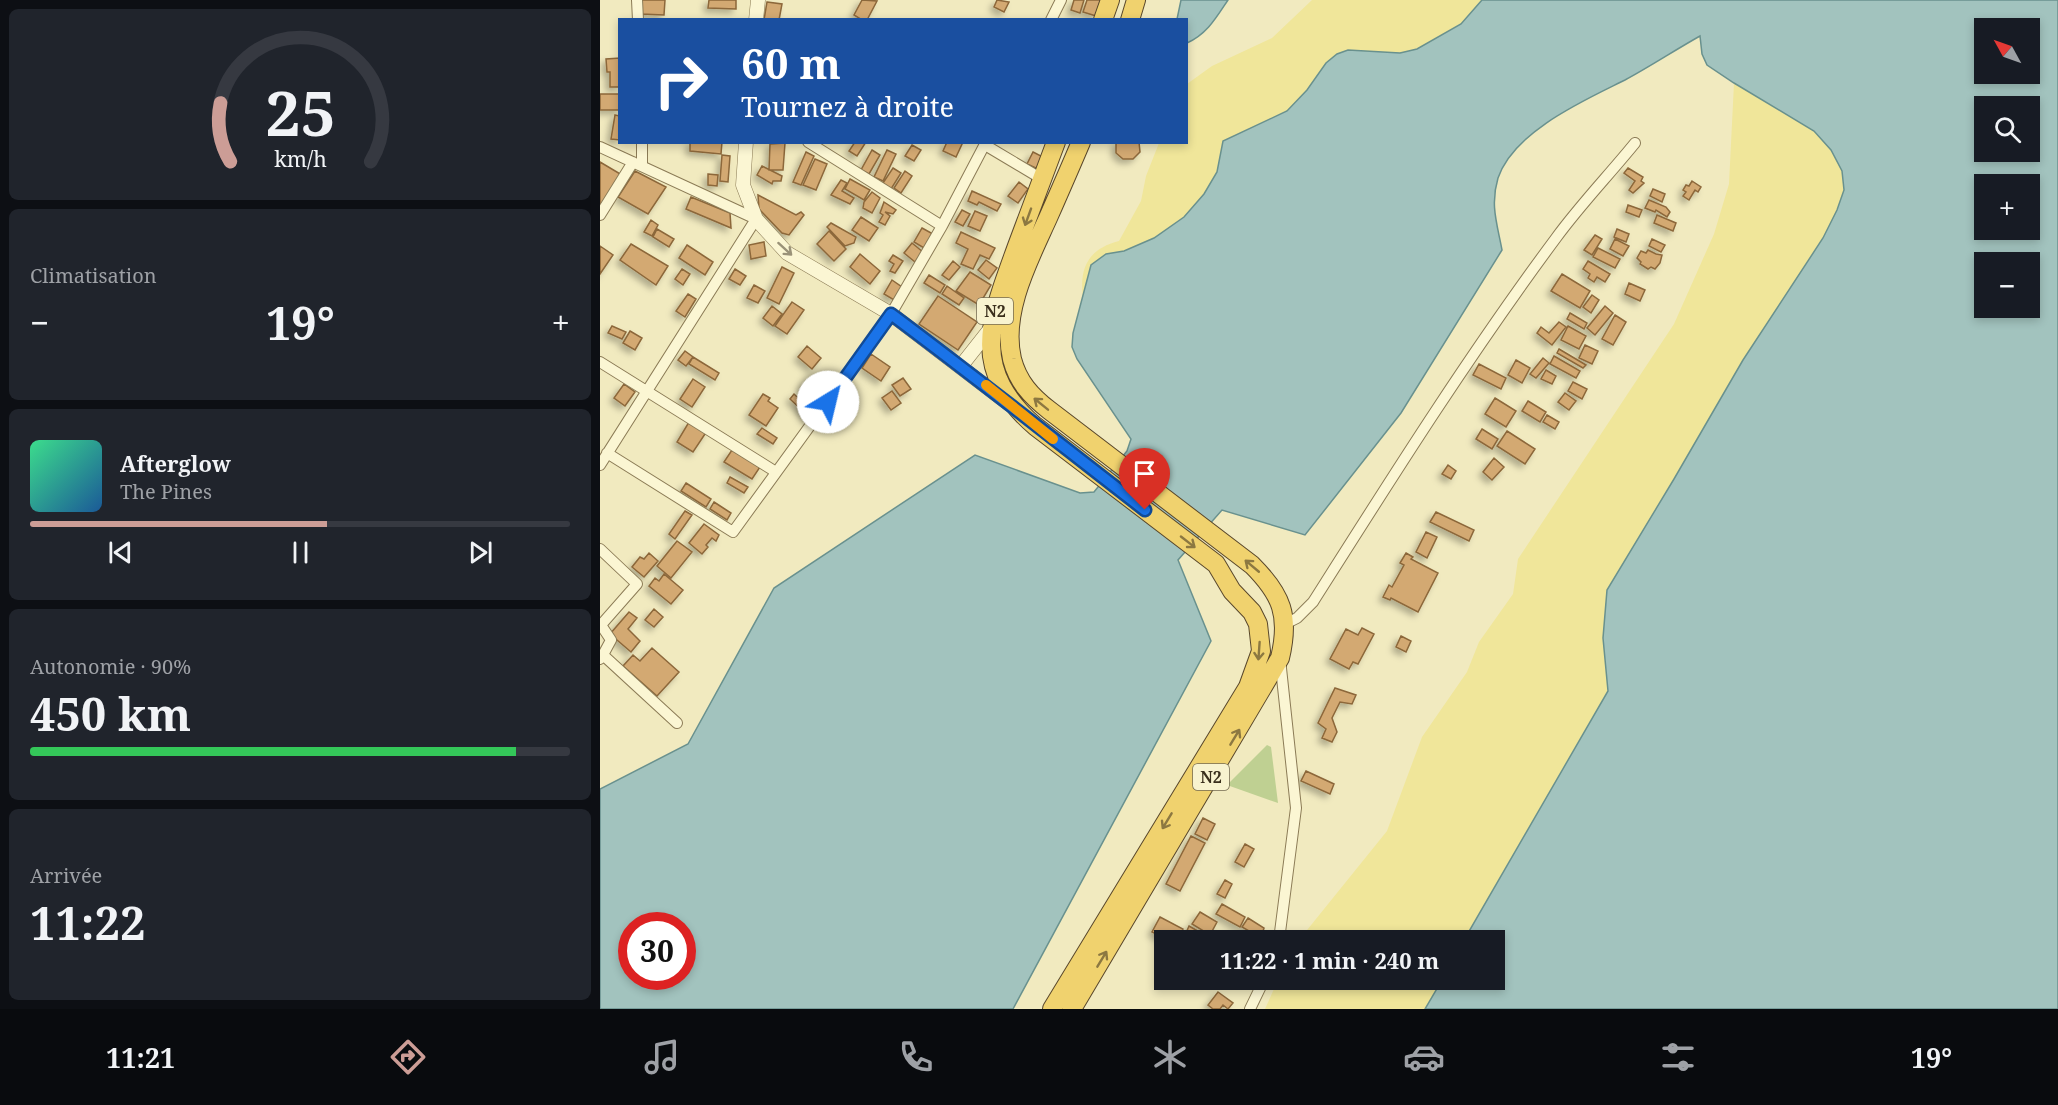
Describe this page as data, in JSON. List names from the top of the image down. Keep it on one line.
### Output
{"streets":{"highway":["N2"]},"north":"top left","page":{"map_buttons":["+","−"],"turn":["60 m","Tournez à droite"],"tile":["Climatisation",["Autonomie · 90%","450 km"],["Arrivée","11:22"]],"heat":["−","19°","+"],"song":["Afterglow","The Pines"],"limit":"30","trip":"11:22 · 1 min · 240 m","tabs":["11:21","19°"],"gauge":["25","km/h"]}}
